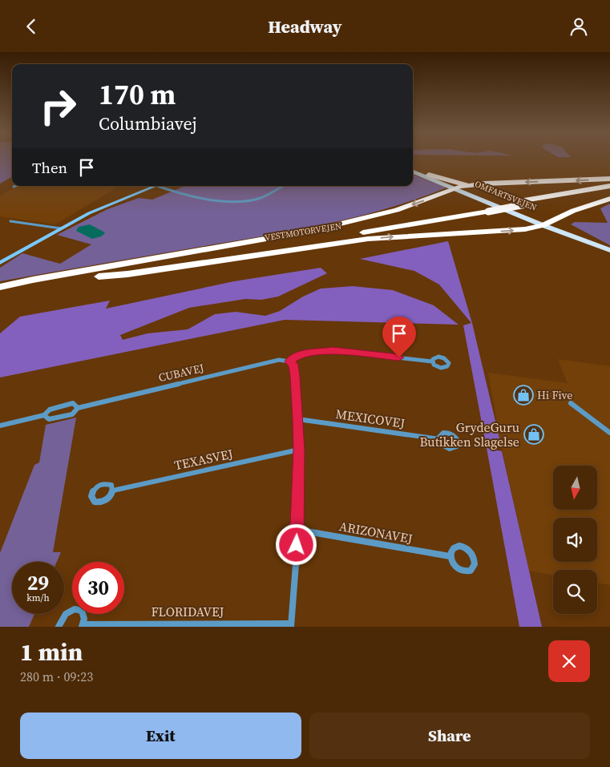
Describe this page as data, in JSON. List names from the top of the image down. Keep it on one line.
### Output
{"streets":{"highway":["VESTMOTORVEJEN"],"main road":["OMFARTSVEJEN"],"street":["CUBAVEJ","MEXICOVEJ","TEXASVEJ","ARIZONAVEJ","FLORIDAVEJ"]},"places":{"shop":["Hi Five","GrydeGuru Butikken Slagelse"]},"north":"bottom","page":{"header":"Headway","turn":["170 m","Columbiavej"],"then":"Then","speed":"29 km/h","limit":"30","heading":["1 min","280 m · 09:23"],"buttons":["Exit","Share"]}}
